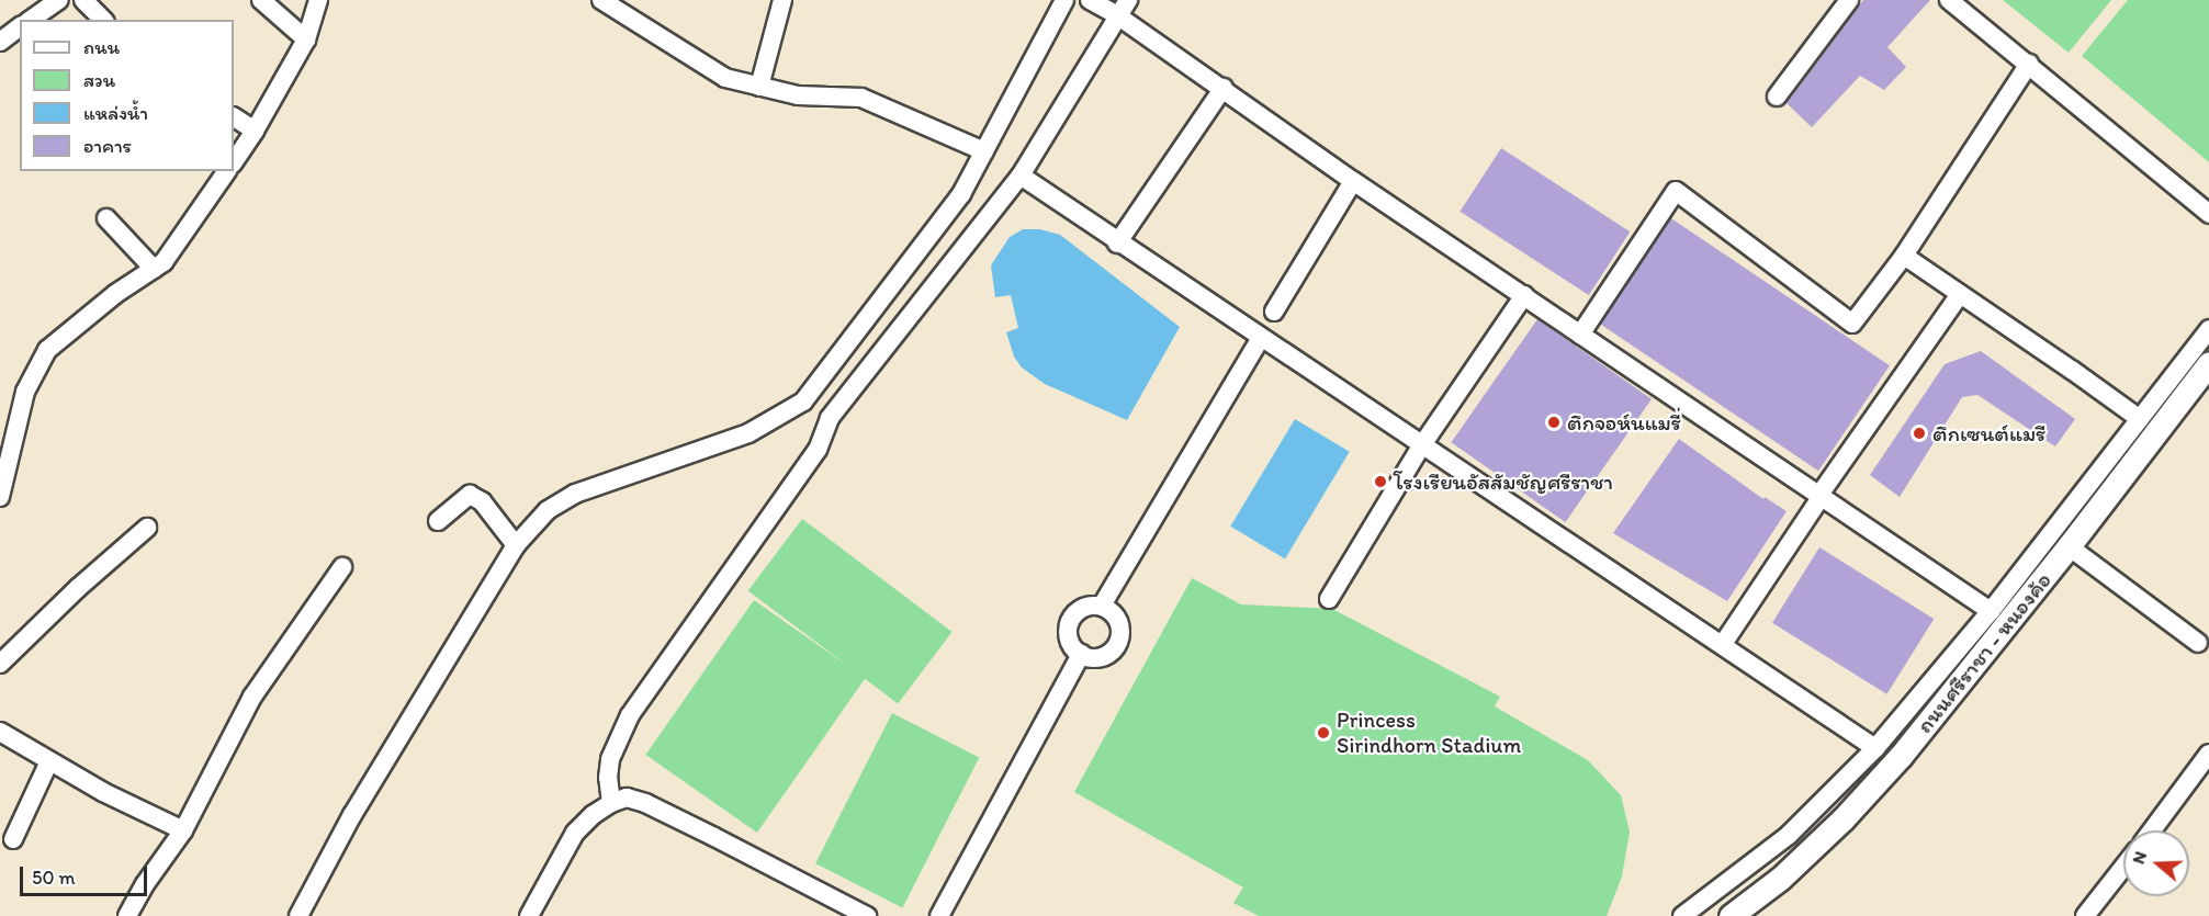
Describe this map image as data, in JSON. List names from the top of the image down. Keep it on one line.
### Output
{"streets":{"main road":["ถนนศรีราชา - หนองค้อ"]},"places":["ตึกจอห์นแมรี่","ตึกเซนต์แมรี","โรงเรียนอัสสัมชัญศรีราชา","Princess Sirindhorn Stadium"],"legend":["ถนน","สวน","แหล่งน้ำ","อาคาร"],"scale_bar":"50 m","north":"left"}
